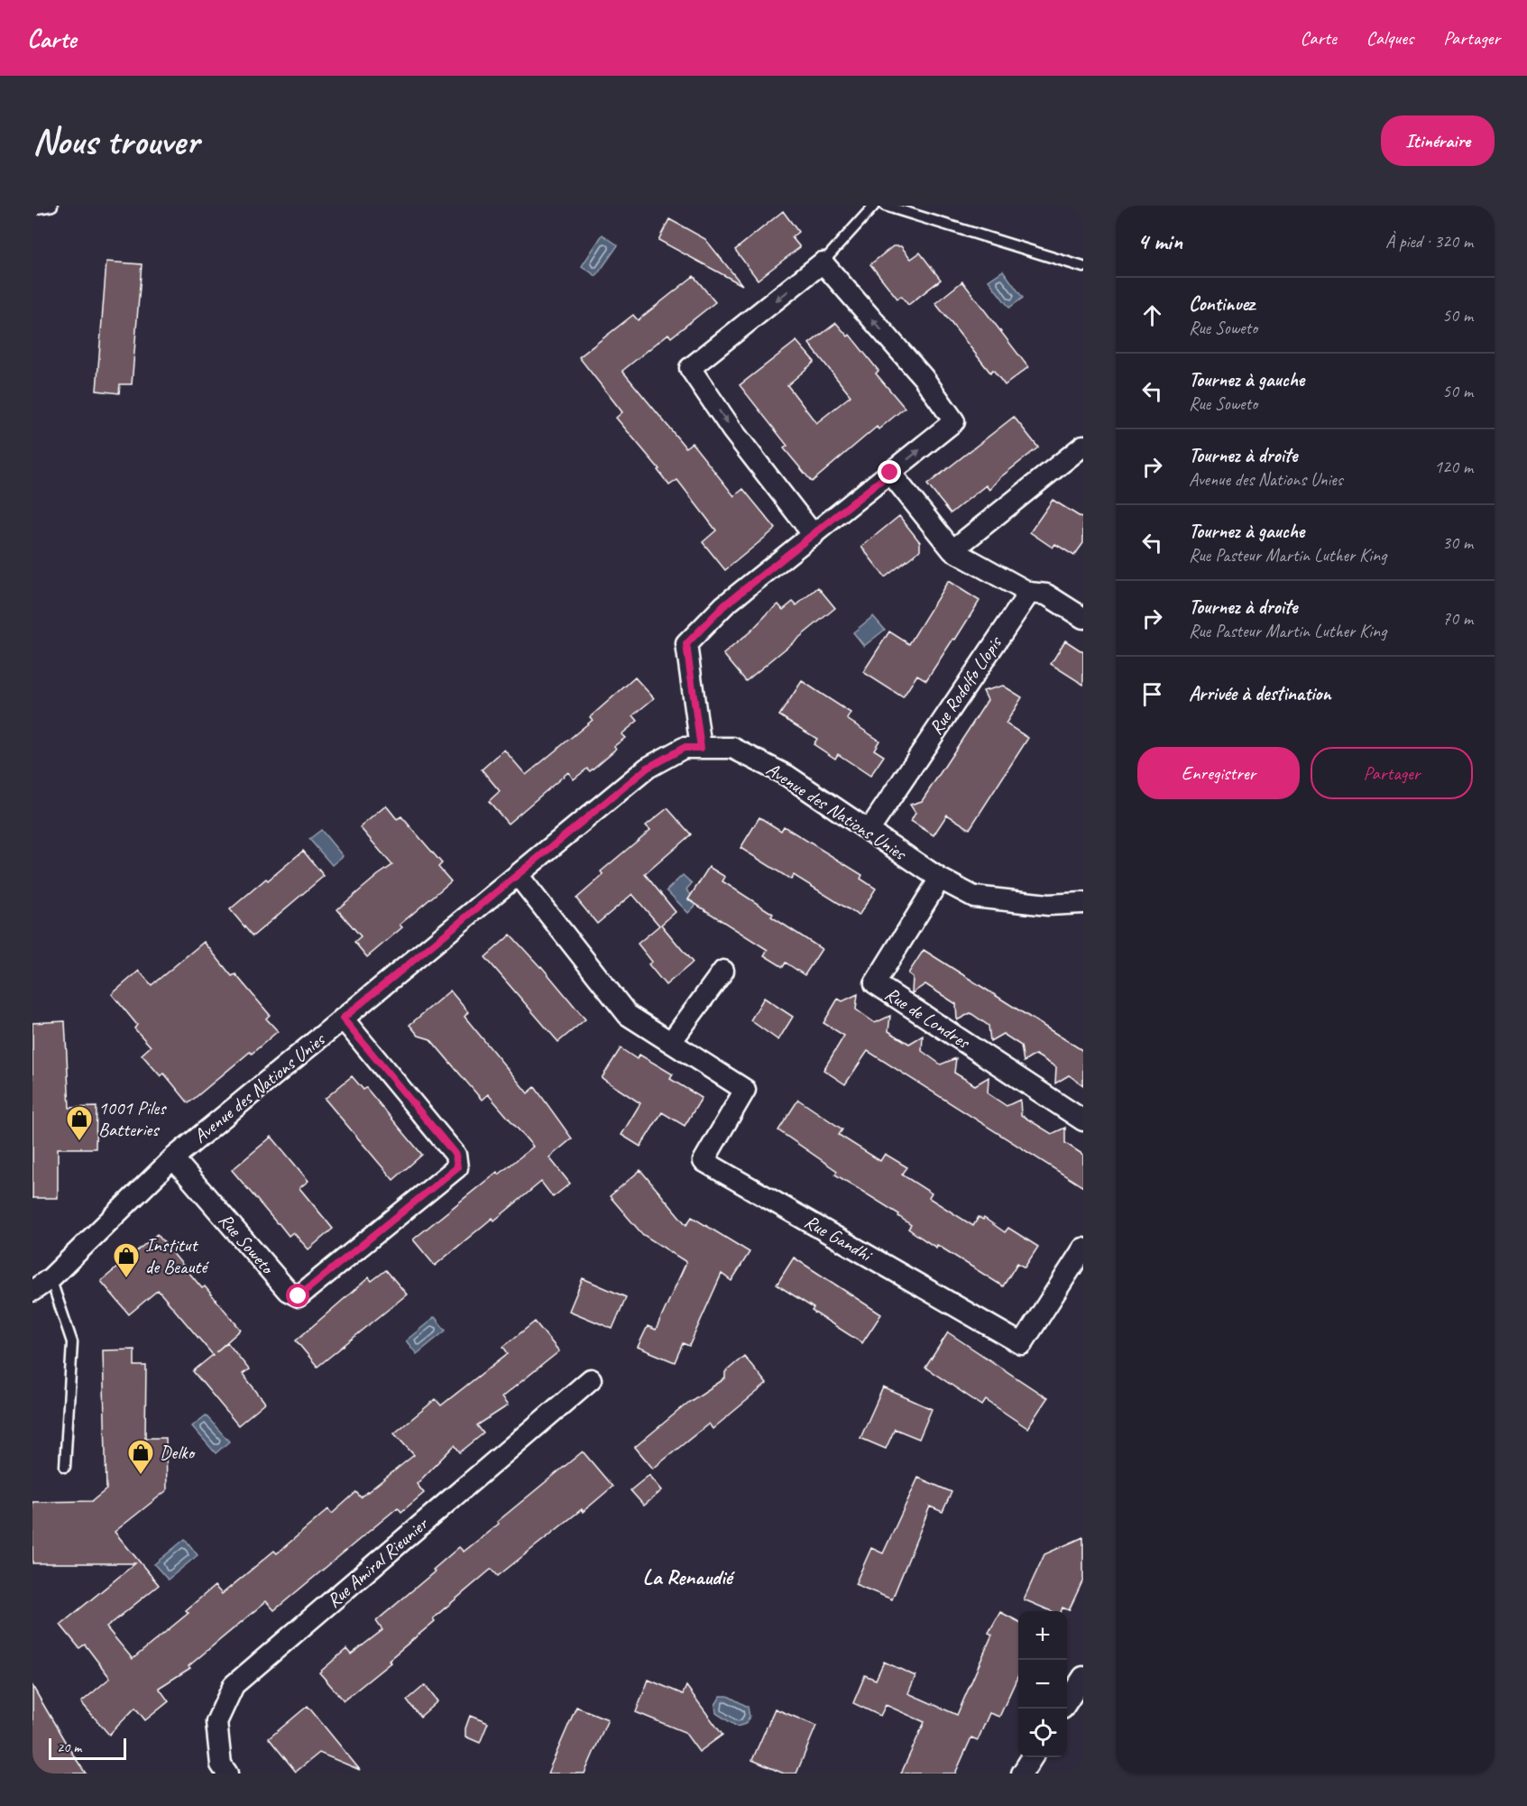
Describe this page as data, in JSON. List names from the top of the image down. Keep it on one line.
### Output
{"streets":{"street":["Rue Rodolfo Llopis","Avenue des Nations Unies","Rue de Londres","Rue Gandhi","Rue Soweto","Rue Amiral Rieunier"]},"crossings":[["Rue Rodolfo Llopis","Avenue des Nations Unies"],["Avenue des Nations Unies","Rue de Londres"],["Avenue des Nations Unies","Rue Gandhi"],["Avenue des Nations Unies","Rue Soweto"]],"districts":["La Renaudié"],"places":{"shop":["1001 Piles Batteries","Institut de Beauté","Delko"]},"scale_bar":"20 m","page":{"header":"Carte","nav":["Carte","Calques","Partager"],"buttons":["Itinéraire",["Enregistrer","Partager"]],"title":"Nous trouver","heading":["4 min","À pied · 320 m"],"list":[["Continuez","Rue Soweto","50 m"],["Tournez à gauche","Rue Soweto","50 m"],["Tournez à droite","Avenue des Nations Unies","120 m"],["Tournez à gauche","Rue Pasteur Martin Luther King","30 m"],["Tournez à droite","Rue Pasteur Martin Luther King","70 m"],"Arrivée à destination"],"map_buttons":["+","−"],"scale":"20 m"}}
